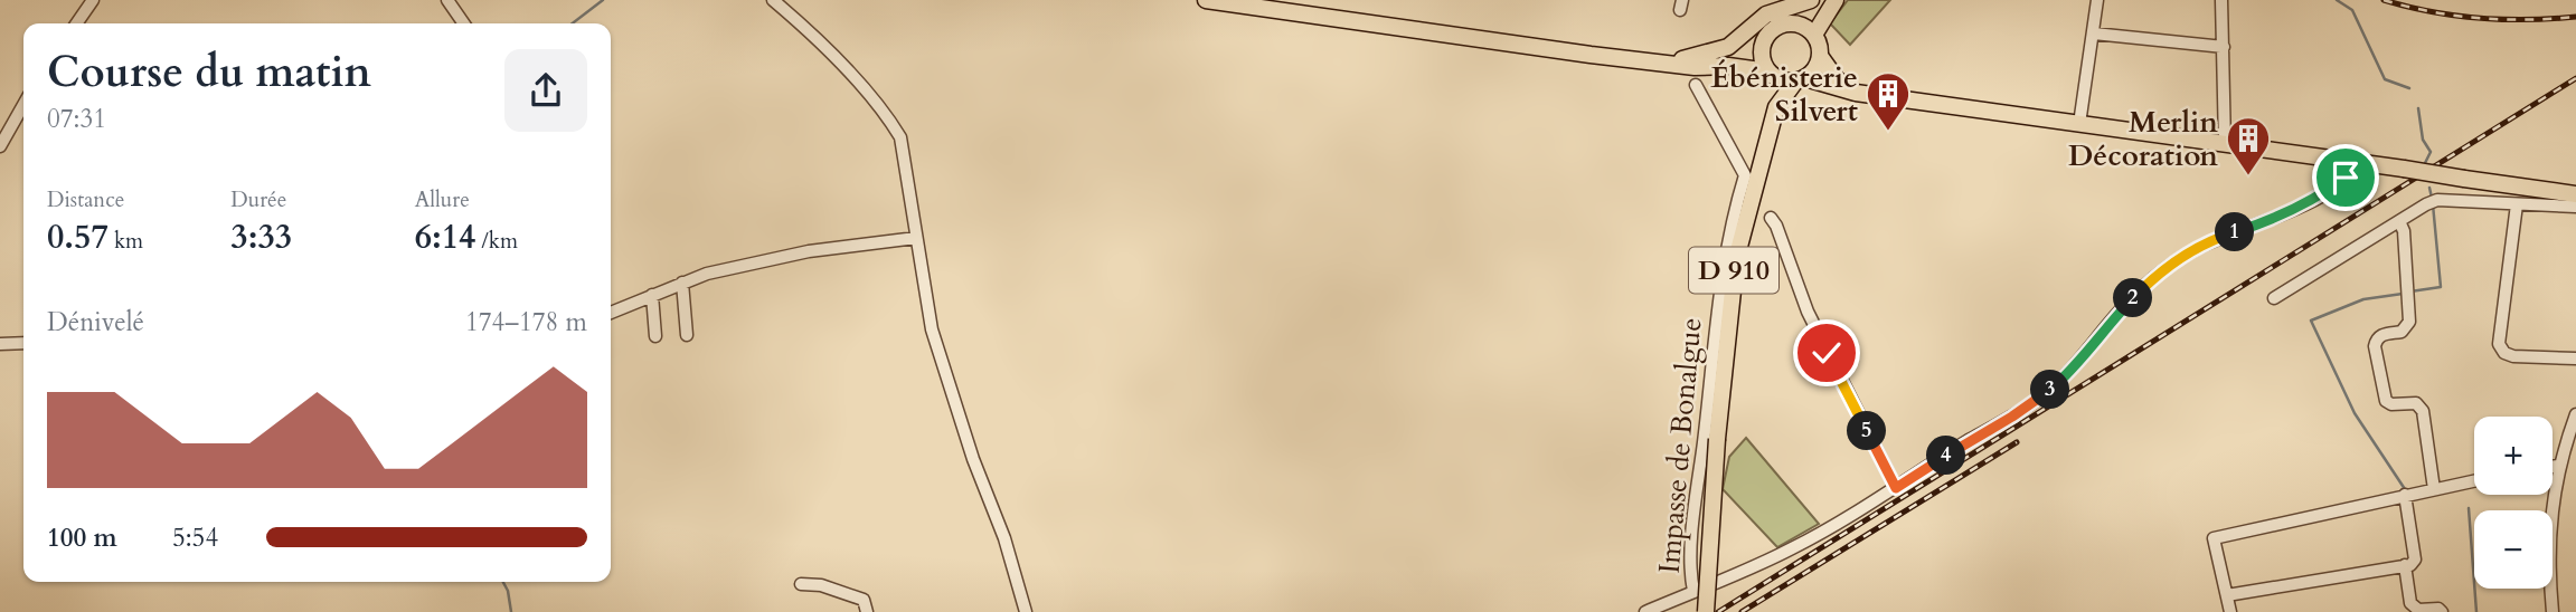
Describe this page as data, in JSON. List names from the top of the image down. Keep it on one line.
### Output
{"streets":{"main road":["D 910"],"street":["Impasse de Bonalgue"]},"places":{"building":["Ébénisterie Silvert","Merlin Décoration"]},"page":{"heading":["Course du matin","07:31"],"stats":[["Distance","0.57 km"],["Durée","3:33"],["Allure","6:14 /km"]],"pins":["1","2","3","5","4"],"chart":["Dénivelé","174–178 m"],"map_buttons":["+","−"],"list":[{"name":"100 m","note":"5:54"}]}}
